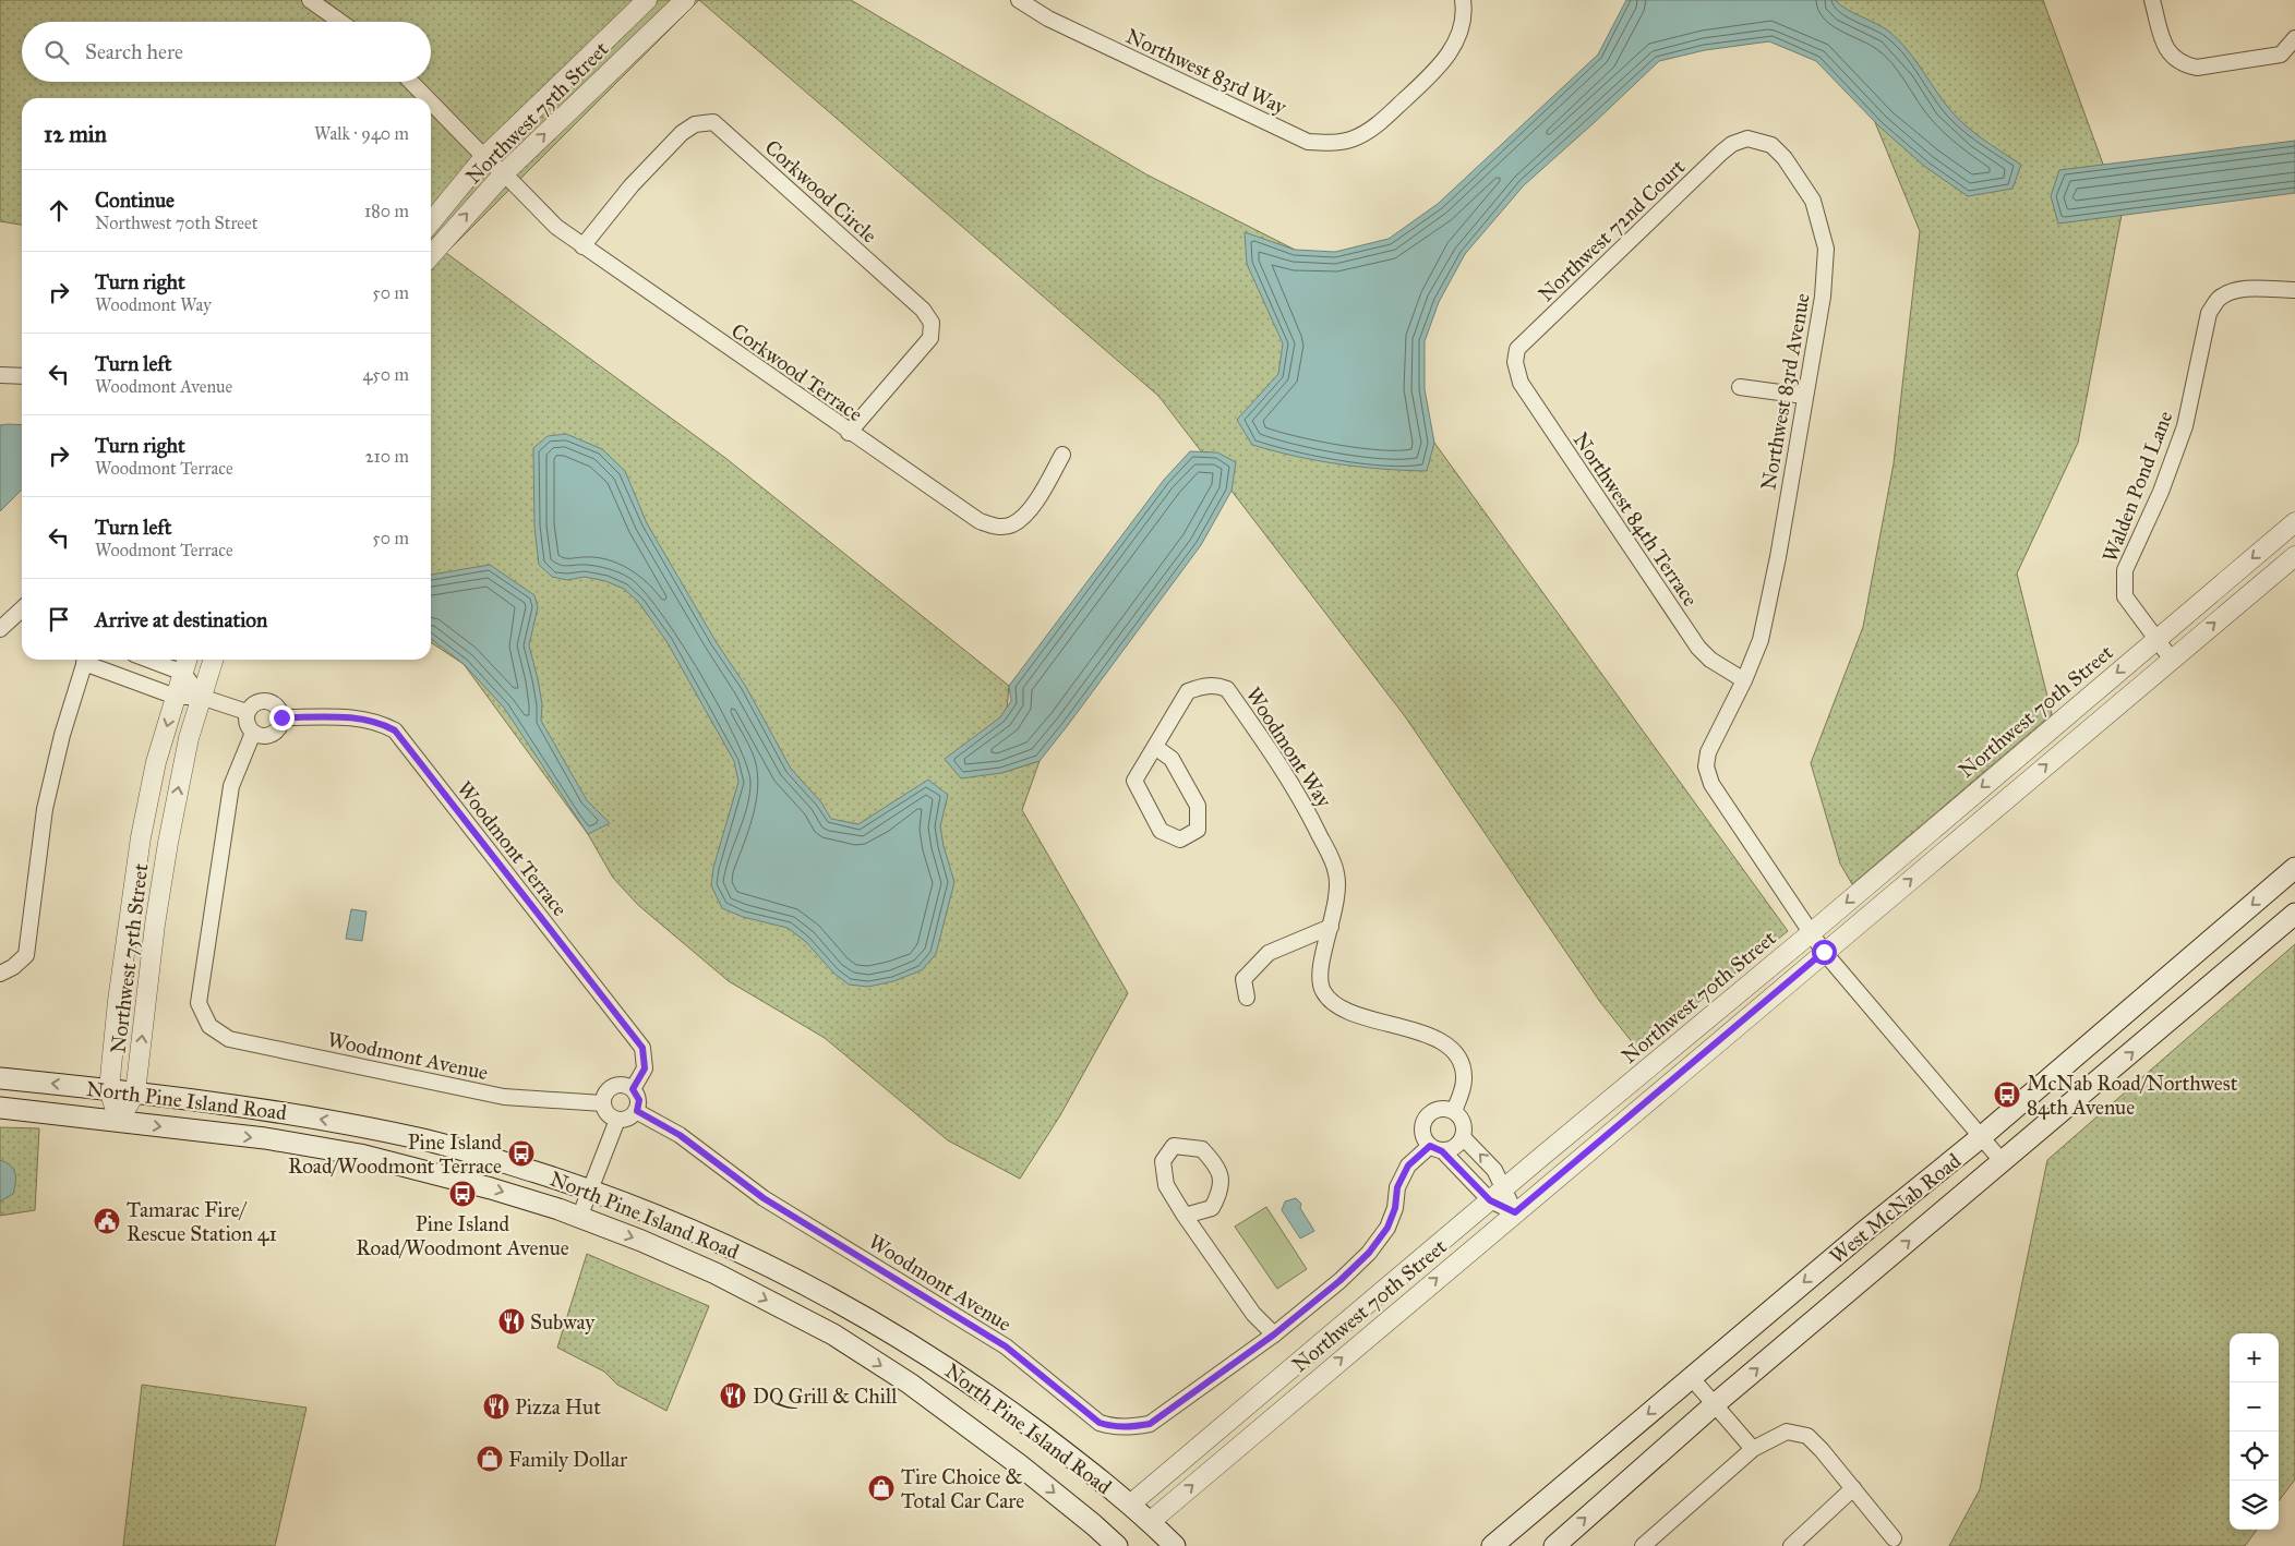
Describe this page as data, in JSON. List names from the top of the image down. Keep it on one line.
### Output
{"streets":{"main road":["North Pine Island Road","West McNab Road"],"street":["Northwest 83rd Way","Northwest 75th Street","Corkwood Circle","Northwest 72nd Court","Corkwood Terrace","Northwest 83rd Avenue","Walden Pond Lane","Northwest 84th Terrace","Northwest 70th Street","Woodmont Way","Woodmont Terrace","Woodmont Avenue"]},"crossings":[["Northwest 75th Street","Corkwood Terrace"],["Northwest 75th Street","North Pine Island Road"],["Corkwood Circle","Corkwood Terrace"],["Northwest 72nd Court","Northwest 83rd Avenue"],["Northwest 72nd Court","Northwest 84th Terrace"],["Northwest 83rd Avenue","Northwest 84th Terrace"],["Northwest 83rd Avenue","Northwest 70th Street"],["Northwest 83rd Avenue","West McNab Road"],["Walden Pond Lane","Northwest 70th Street"],["Northwest 70th Street","North Pine Island Road"],["Woodmont Way","Woodmont Avenue"],["Woodmont Terrace","Woodmont Avenue"]],"places":{"bus stop":["McNab Road/Northwest 84th Avenue","Pine Island Road/Woodmont Terrace","Pine Island Road/Woodmont Avenue"],"public building":["Tamarac Fire/ Rescue Station 41"],"restaurant":["Subway","DQ Grill & Chill","Pizza Hut"],"shop":["Family Dollar","Tire Choice & Total Car Care"]},"page":{"search":"Search here","heading":["12 min","Walk · 940 m"],"list":[["Continue","Northwest 70th Street","180 m"],["Turn right","Woodmont Way","50 m"],["Turn left","Woodmont Avenue","450 m"],["Turn right","Woodmont Terrace","210 m"],["Turn left","Woodmont Terrace","50 m"],"Arrive at destination"],"map_buttons":["+","−"]}}
